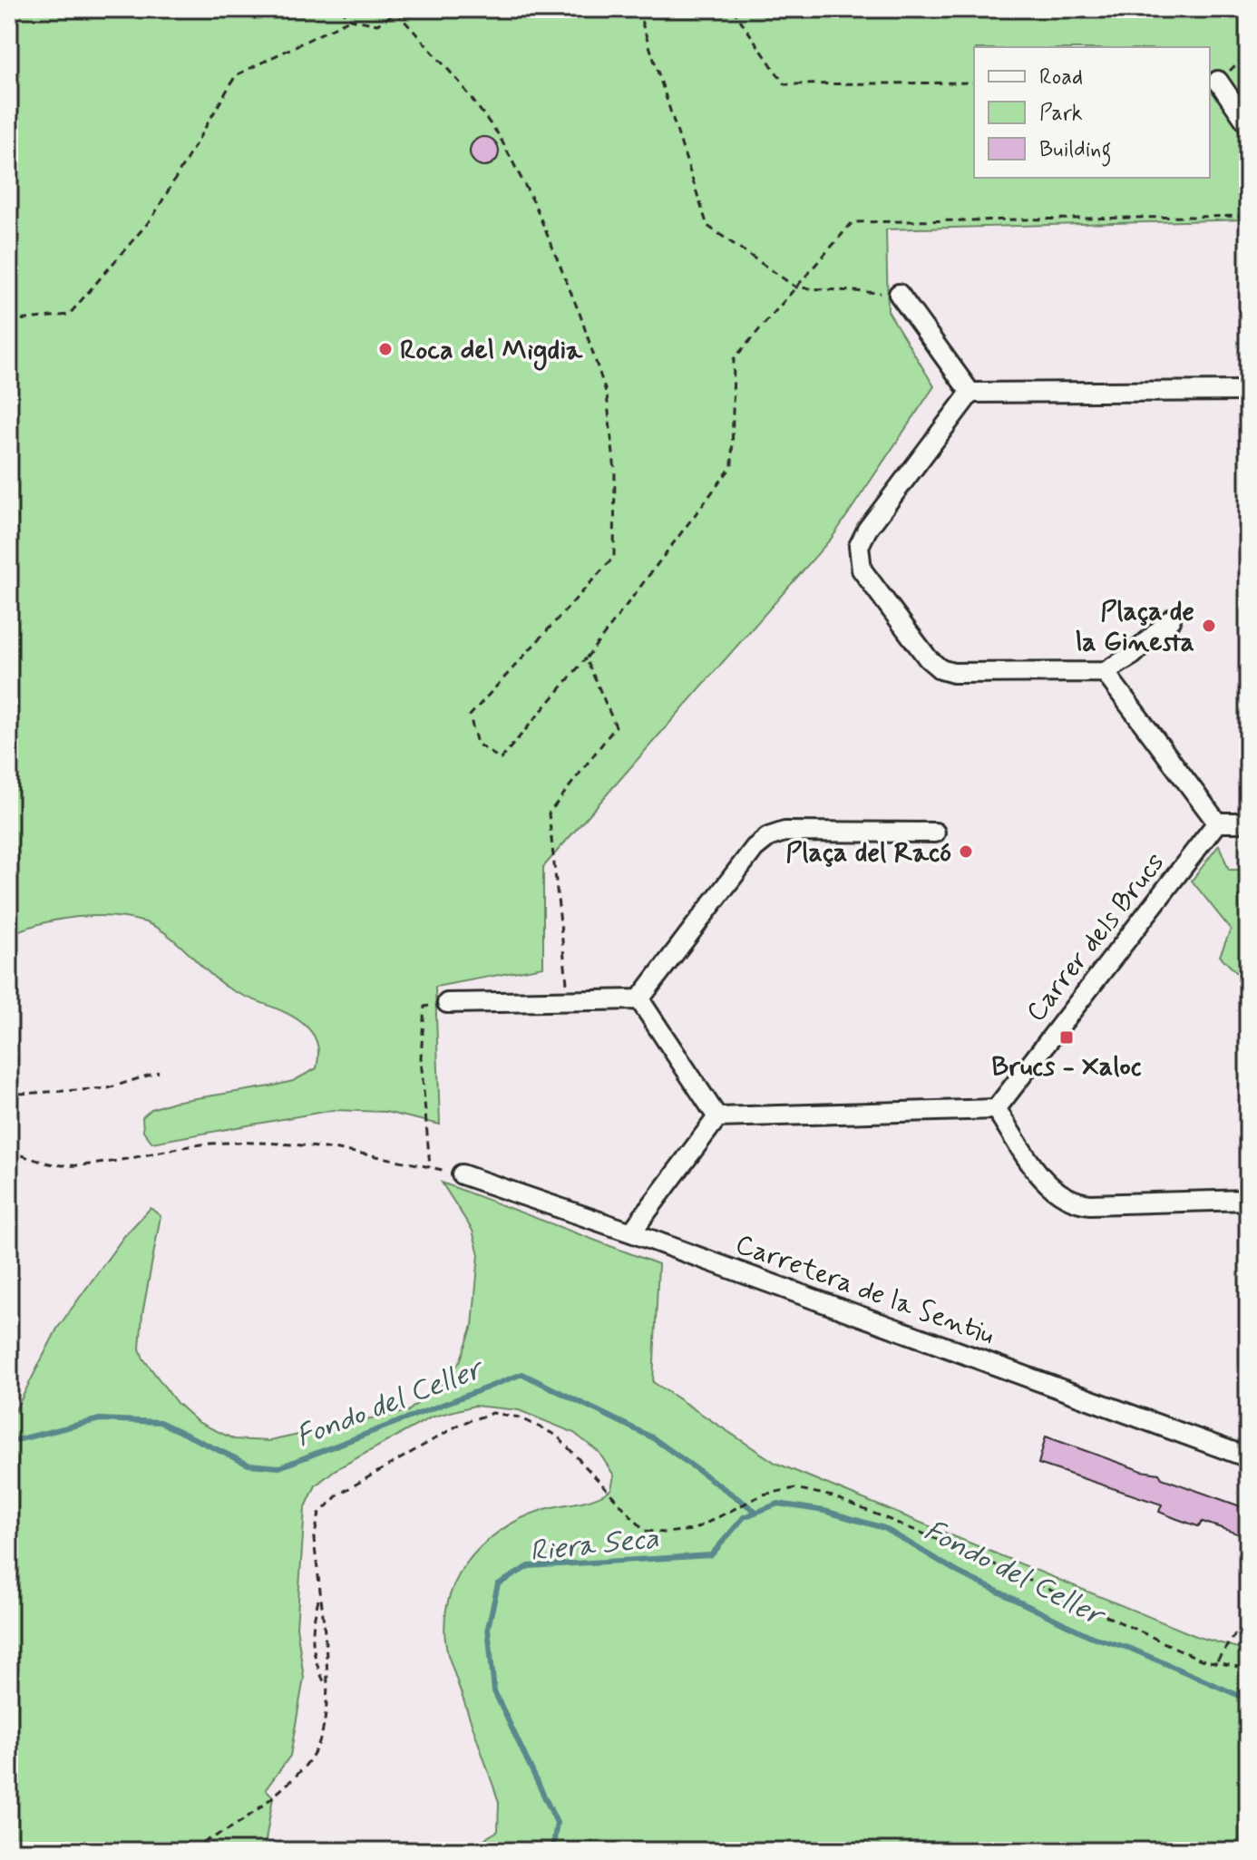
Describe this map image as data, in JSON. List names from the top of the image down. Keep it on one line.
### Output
{"streets":{"street":["Carrer dels Brucs","Carretera de la Sentiu"]},"water":["Fondo del Celler","Riera Seca"],"places":{"other":["Roca del Migdia","Plaça de la Ginesta","Plaça del Racó"],"transit":["Brucs - Xaloc"]},"legend":["Road","Park","Building"]}
